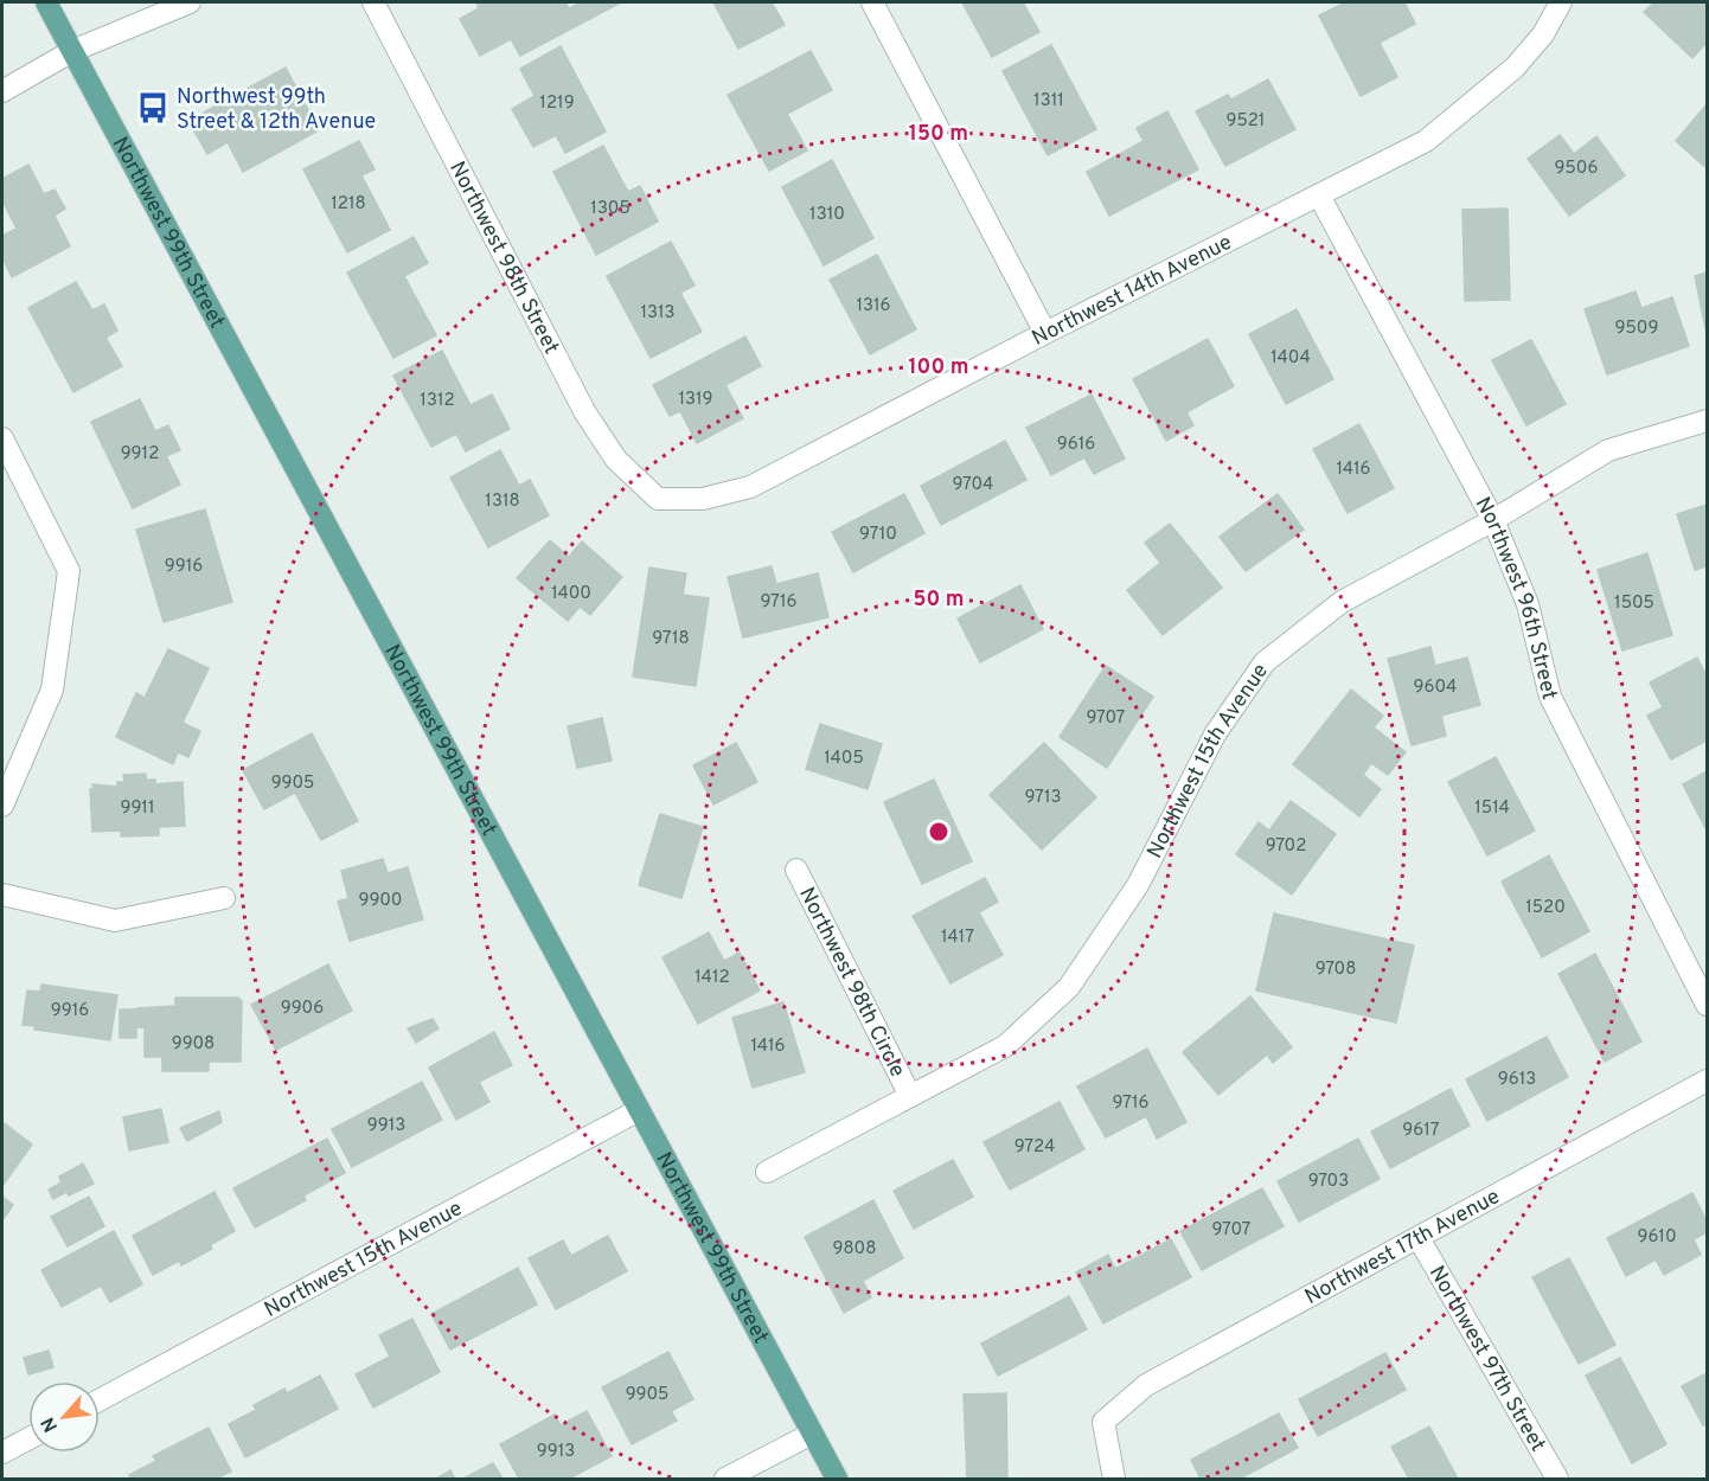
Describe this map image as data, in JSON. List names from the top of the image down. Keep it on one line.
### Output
{"streets":{"main road":["Northwest 99th Street"],"street":["Northwest 98th Street","Northwest 14th Avenue","Northwest 96th Street","Northwest 15th Avenue","Northwest 98th Circle","Northwest 17th Avenue","Northwest 97th Street"]},"crossings":[["Northwest 99th Street","Northwest 15th Avenue"],["Northwest 98th Street","Northwest 14th Avenue"],["Northwest 14th Avenue","Northwest 96th Street"],["Northwest 96th Street","Northwest 15th Avenue"],["Northwest 15th Avenue","Northwest 98th Circle"],["Northwest 17th Avenue","Northwest 97th Street"]],"places":{"bus stop":["Northwest 99th Street & 12th Avenue"]},"house_numbers":["1311","1219","9521","9506","1218","1305","1310","1316","1313","9509","1404","1319","1312","9616","9912","1416","9704","1318","9710","9916","1400","9716","1505","9718","9604","9707","1405","9905","9713","9911","1514","9702","9900","1520","1417","9708","1412","9906","9916","9908","1416","9613","9716","9913","9617","9724","9703","9707","9610","9808","9905","9913"],"north":"bottom left","rings":["150 m","100 m","50 m"]}
